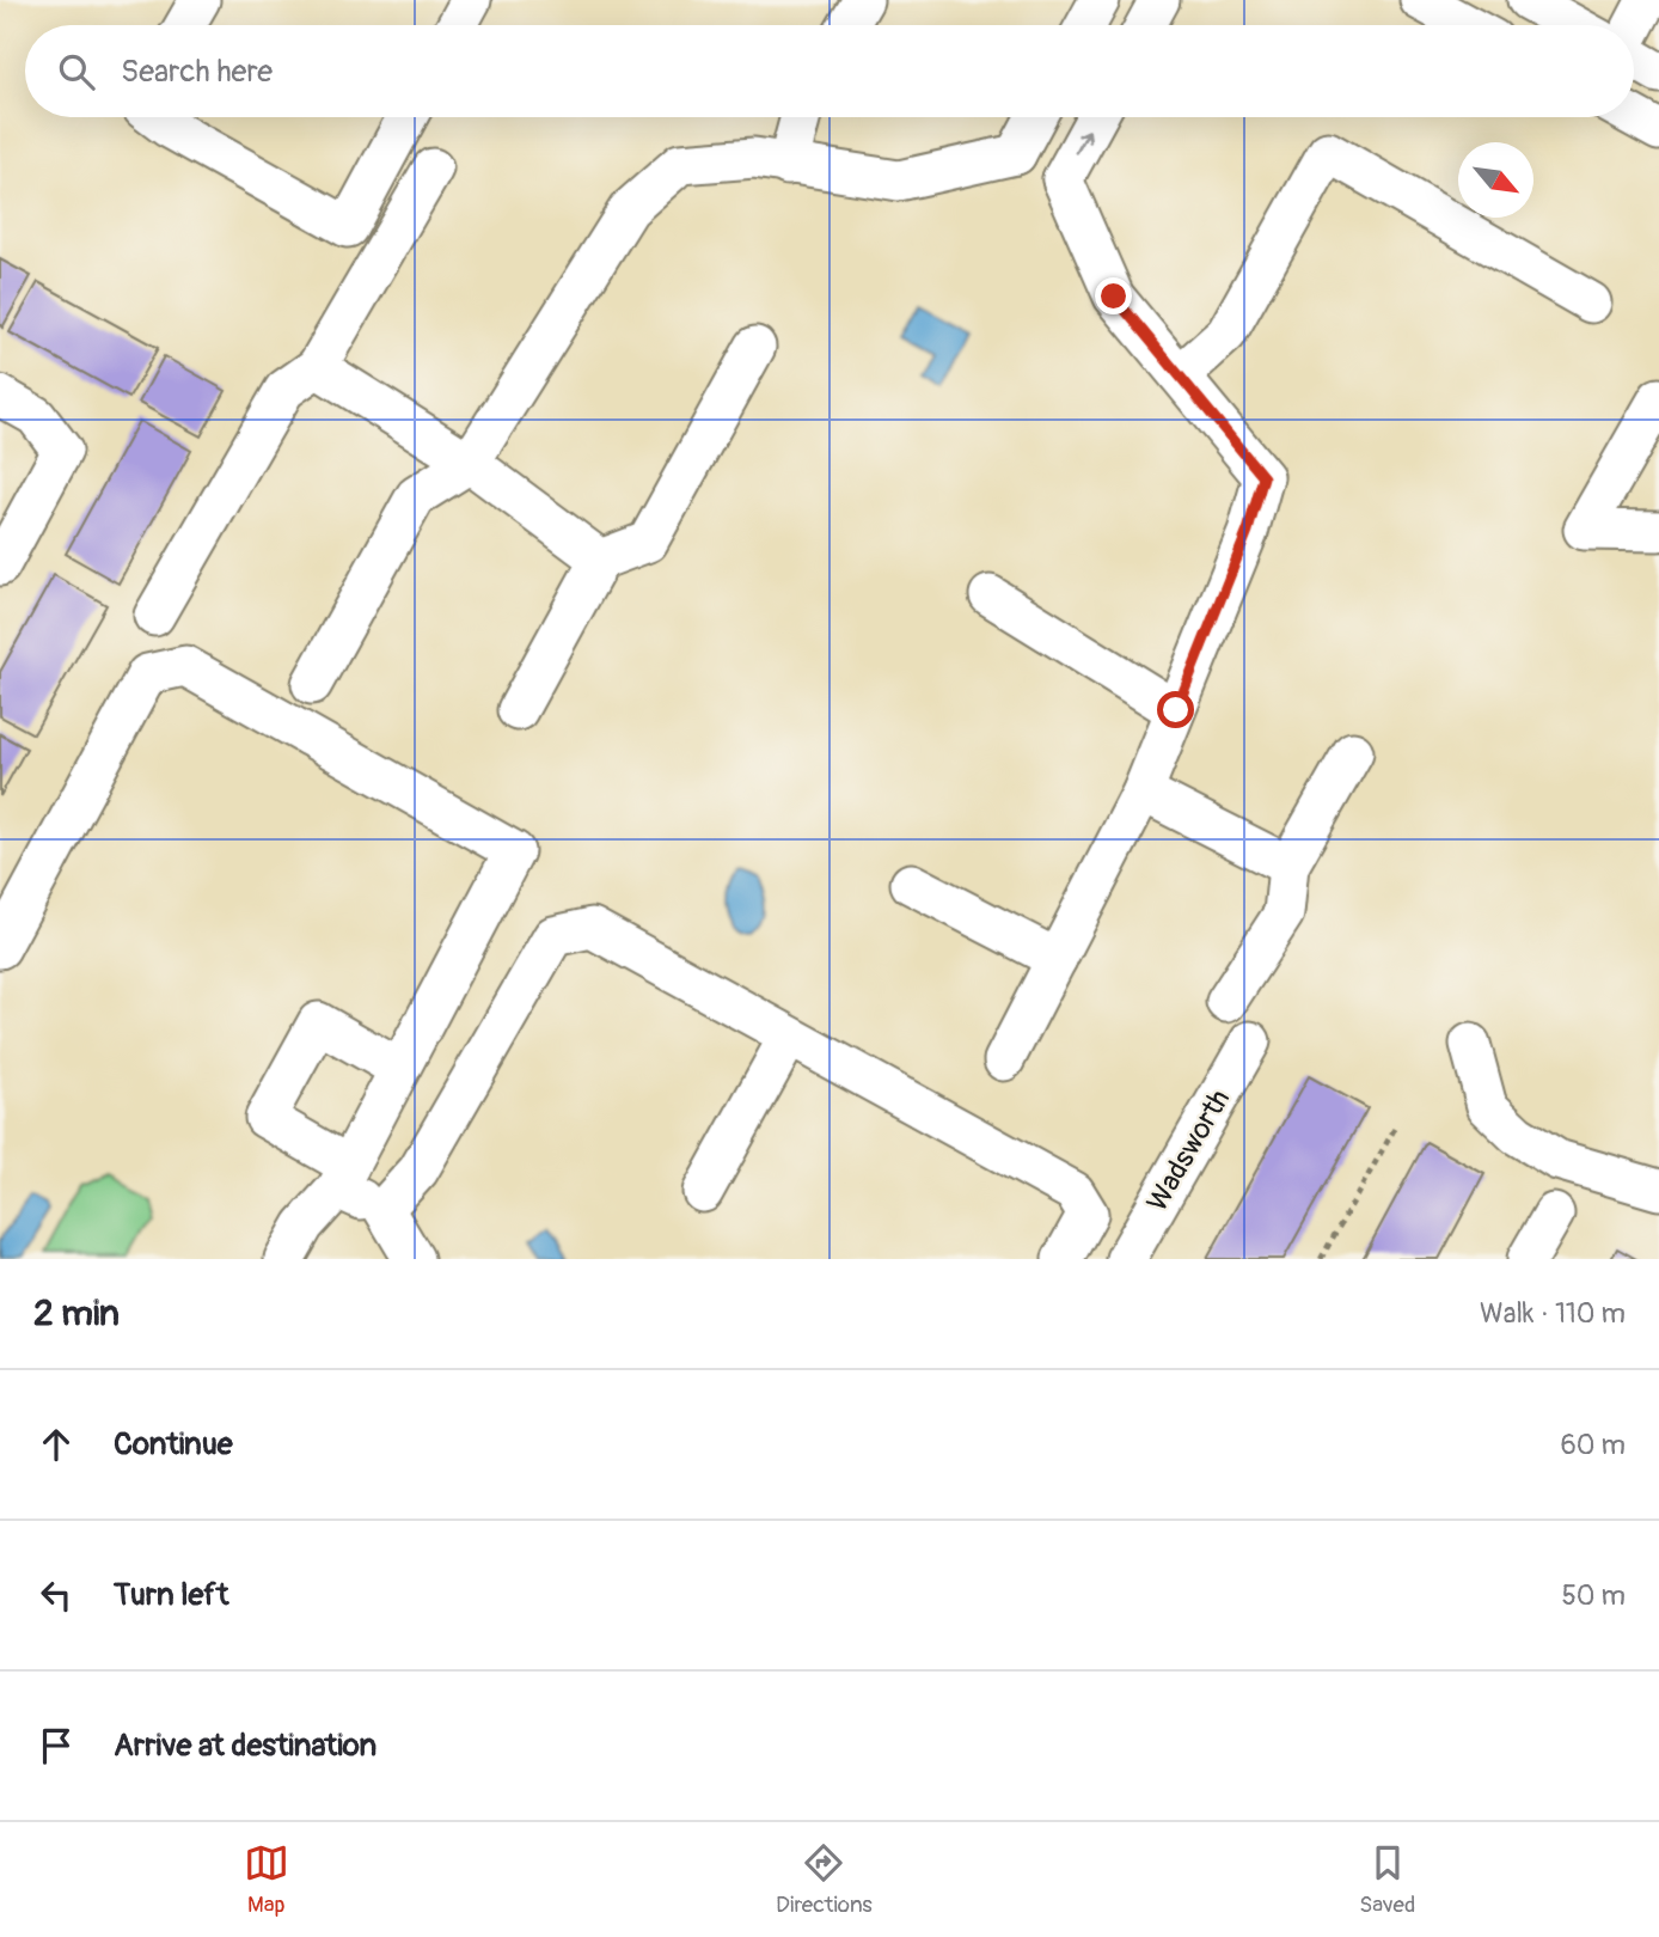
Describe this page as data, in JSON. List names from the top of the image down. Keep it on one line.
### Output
{"streets":{"street":["Wadsworth"]},"north":"bottom right","page":{"search":"Search here","heading":["2 min","Walk · 110 m"],"list":[["Continue","60 m"],["Turn left","50 m"],"Arrive at destination"],"nav":["Map","Directions","Saved"]}}
